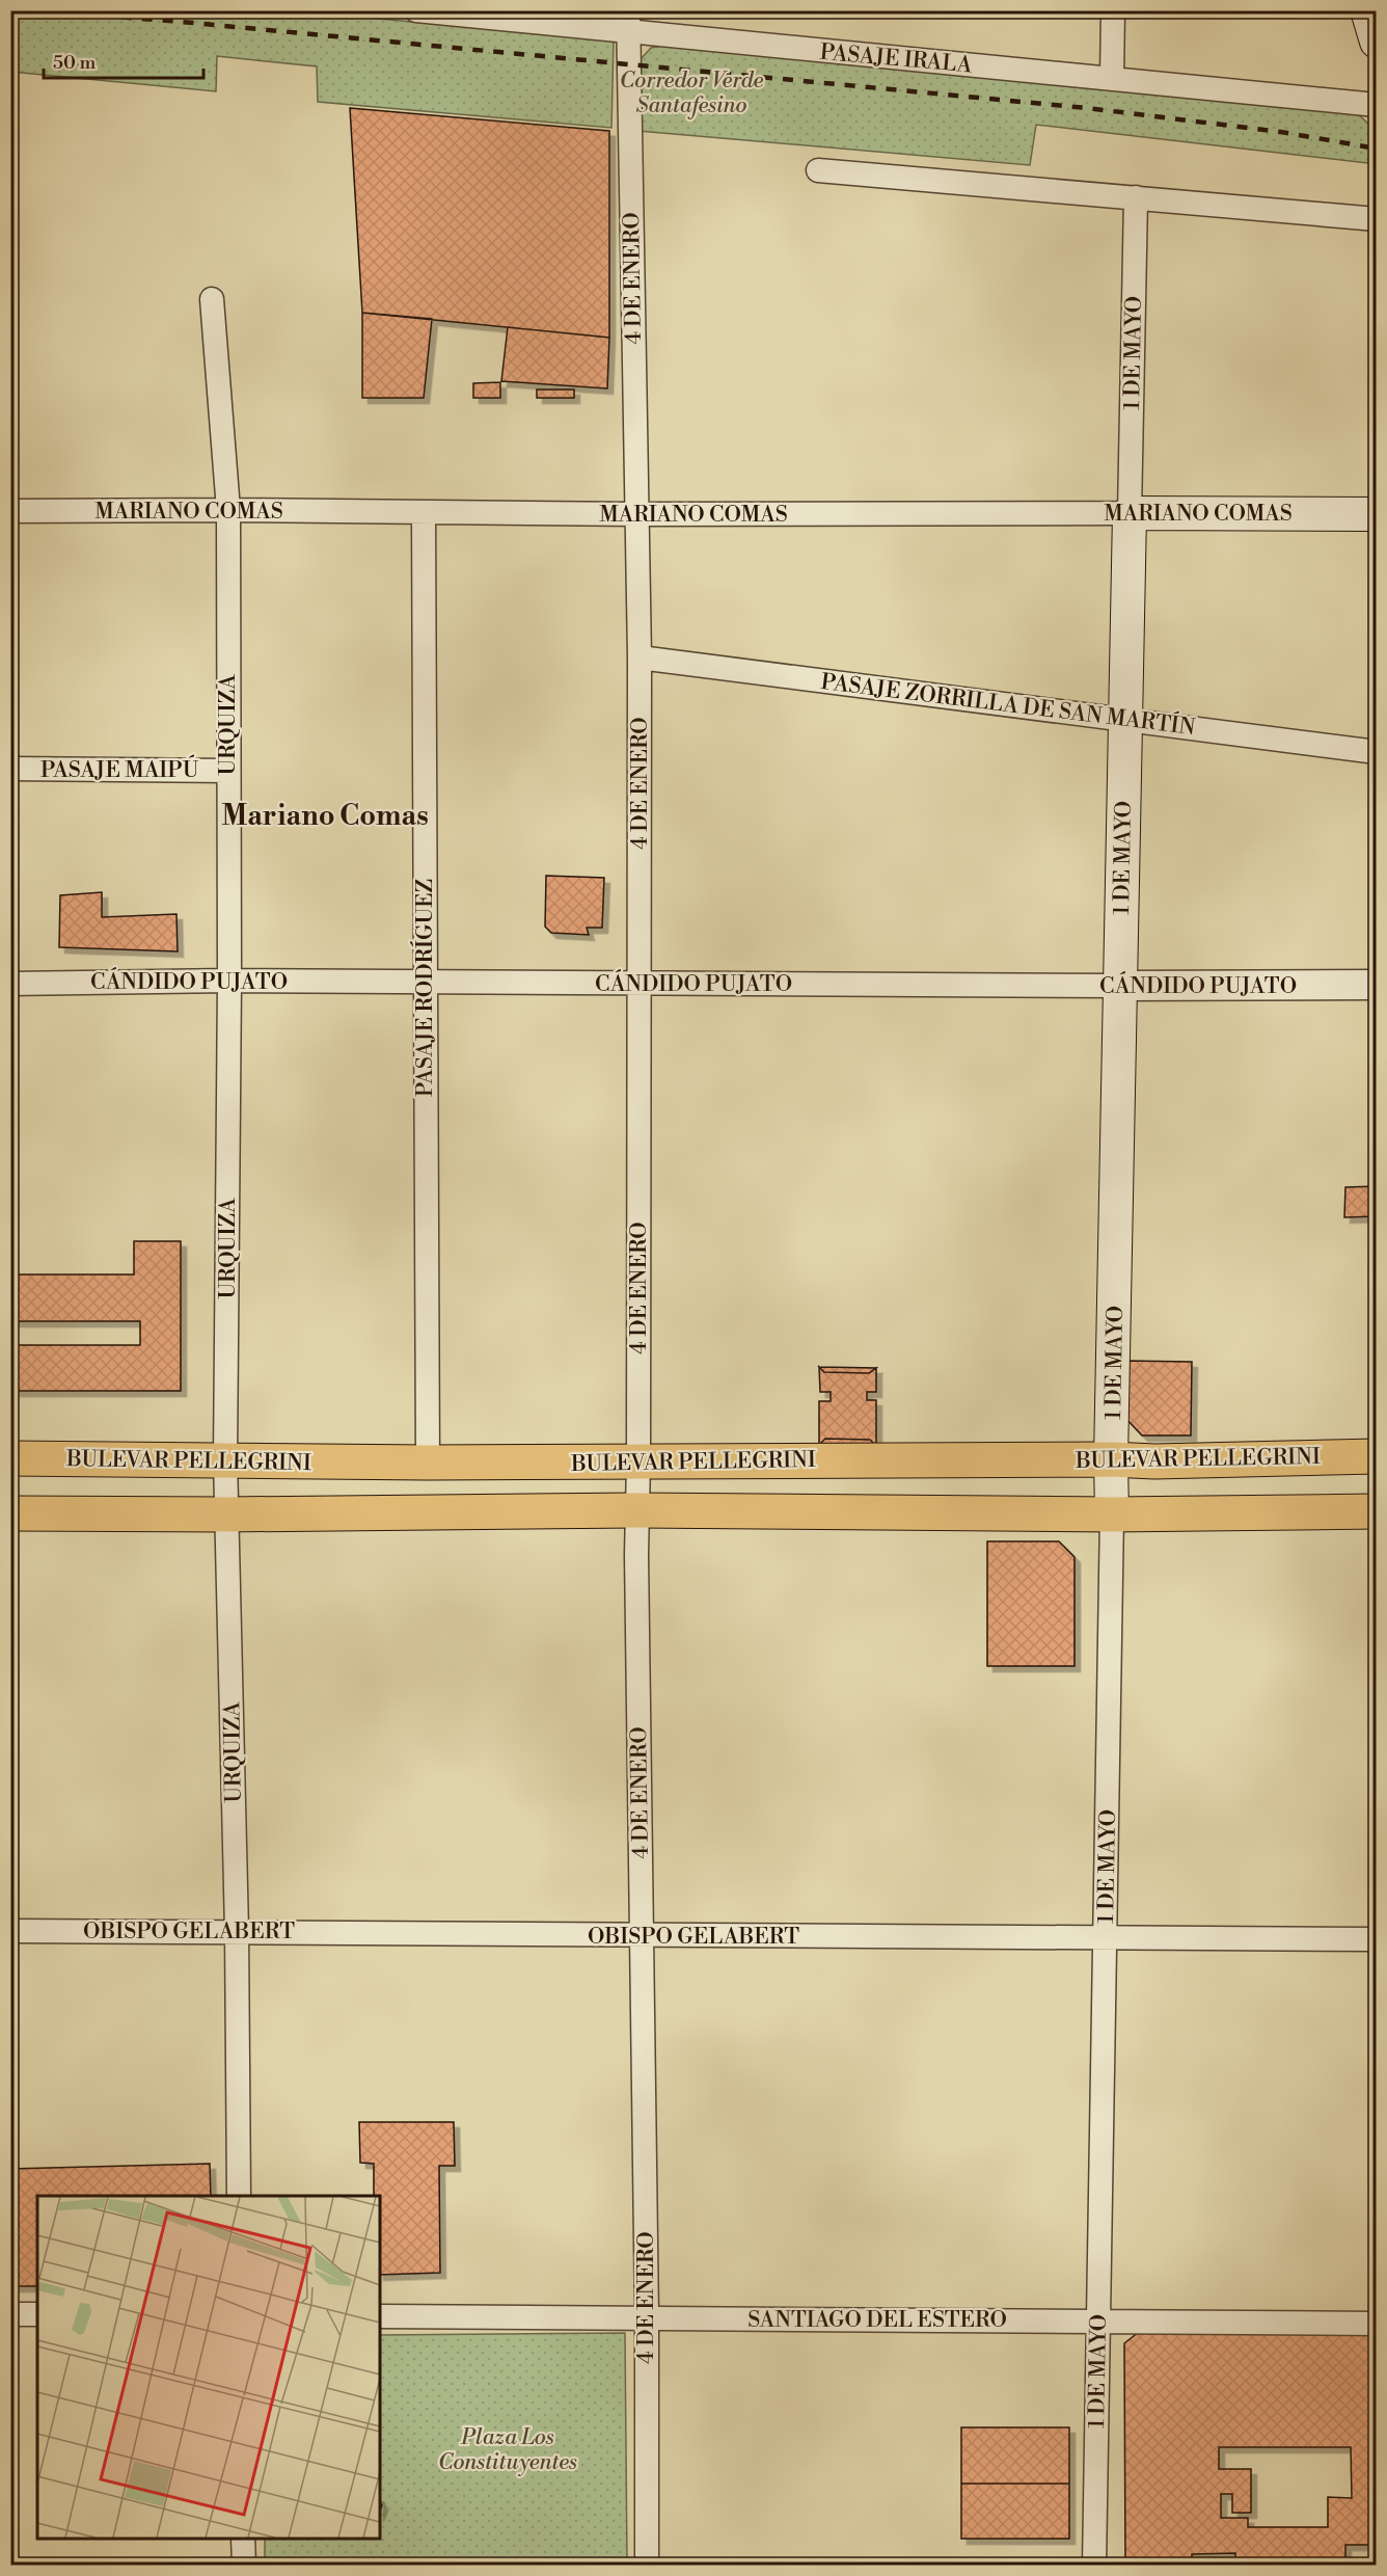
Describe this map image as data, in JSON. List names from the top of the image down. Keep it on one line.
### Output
{"streets":{"main road":["1 DE MAYO","MARIANO COMAS","BULEVAR PELLEGRINI"],"street":["PASAJE IRALA","4 DE ENERO","PASAJE ZORRILLA DE SAN MARTÍN","URQUIZA","PASAJE MAIPÚ","CÁNDIDO PUJATO","PASAJE RODRÍGUEZ","OBISPO GELABERT","SANTIAGO DEL ESTERO"]},"crossings":[["PASAJE IRALA","4 DE ENERO"],["4 DE ENERO","MARIANO COMAS"],["4 DE ENERO","PASAJE ZORRILLA DE SAN MARTÍN"],["4 DE ENERO","CÁNDIDO PUJATO"],["4 DE ENERO","BULEVAR PELLEGRINI"],["4 DE ENERO","OBISPO GELABERT"],["4 DE ENERO","SANTIAGO DEL ESTERO"],["1 DE MAYO","MARIANO COMAS"],["1 DE MAYO","PASAJE ZORRILLA DE SAN MARTÍN"],["1 DE MAYO","CÁNDIDO PUJATO"],["1 DE MAYO","BULEVAR PELLEGRINI"],["1 DE MAYO","OBISPO GELABERT"],["1 DE MAYO","SANTIAGO DEL ESTERO"],["MARIANO COMAS","URQUIZA"],["MARIANO COMAS","PASAJE RODRÍGUEZ"],["URQUIZA","PASAJE MAIPÚ"],["URQUIZA","CÁNDIDO PUJATO"],["URQUIZA","BULEVAR PELLEGRINI"],["URQUIZA","OBISPO GELABERT"],["CÁNDIDO PUJATO","PASAJE RODRÍGUEZ"],["PASAJE RODRÍGUEZ","BULEVAR PELLEGRINI"]],"districts":["Mariano Comas"],"parks":["Corredor Verde Santafesino","Plaza Los Constituyentes"],"scale_bar":"50 m"}
